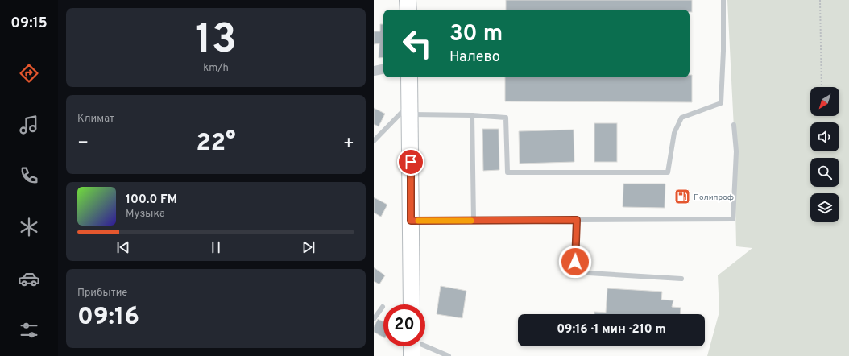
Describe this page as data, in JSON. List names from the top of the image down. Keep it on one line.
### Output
{"places":{"fuel station":["Полипроф"]},"north":"bottom left","page":{"tabs":"09:15","tile":[["13","km/h"],"Климат",["Прибытие","09:16"]],"turn":["30 m","Налево"],"heat":["−","22°","+"],"song":["100.0 FM","Музыка"],"limit":"20","trip":"09:16 · 1 мин · 210 m"}}
